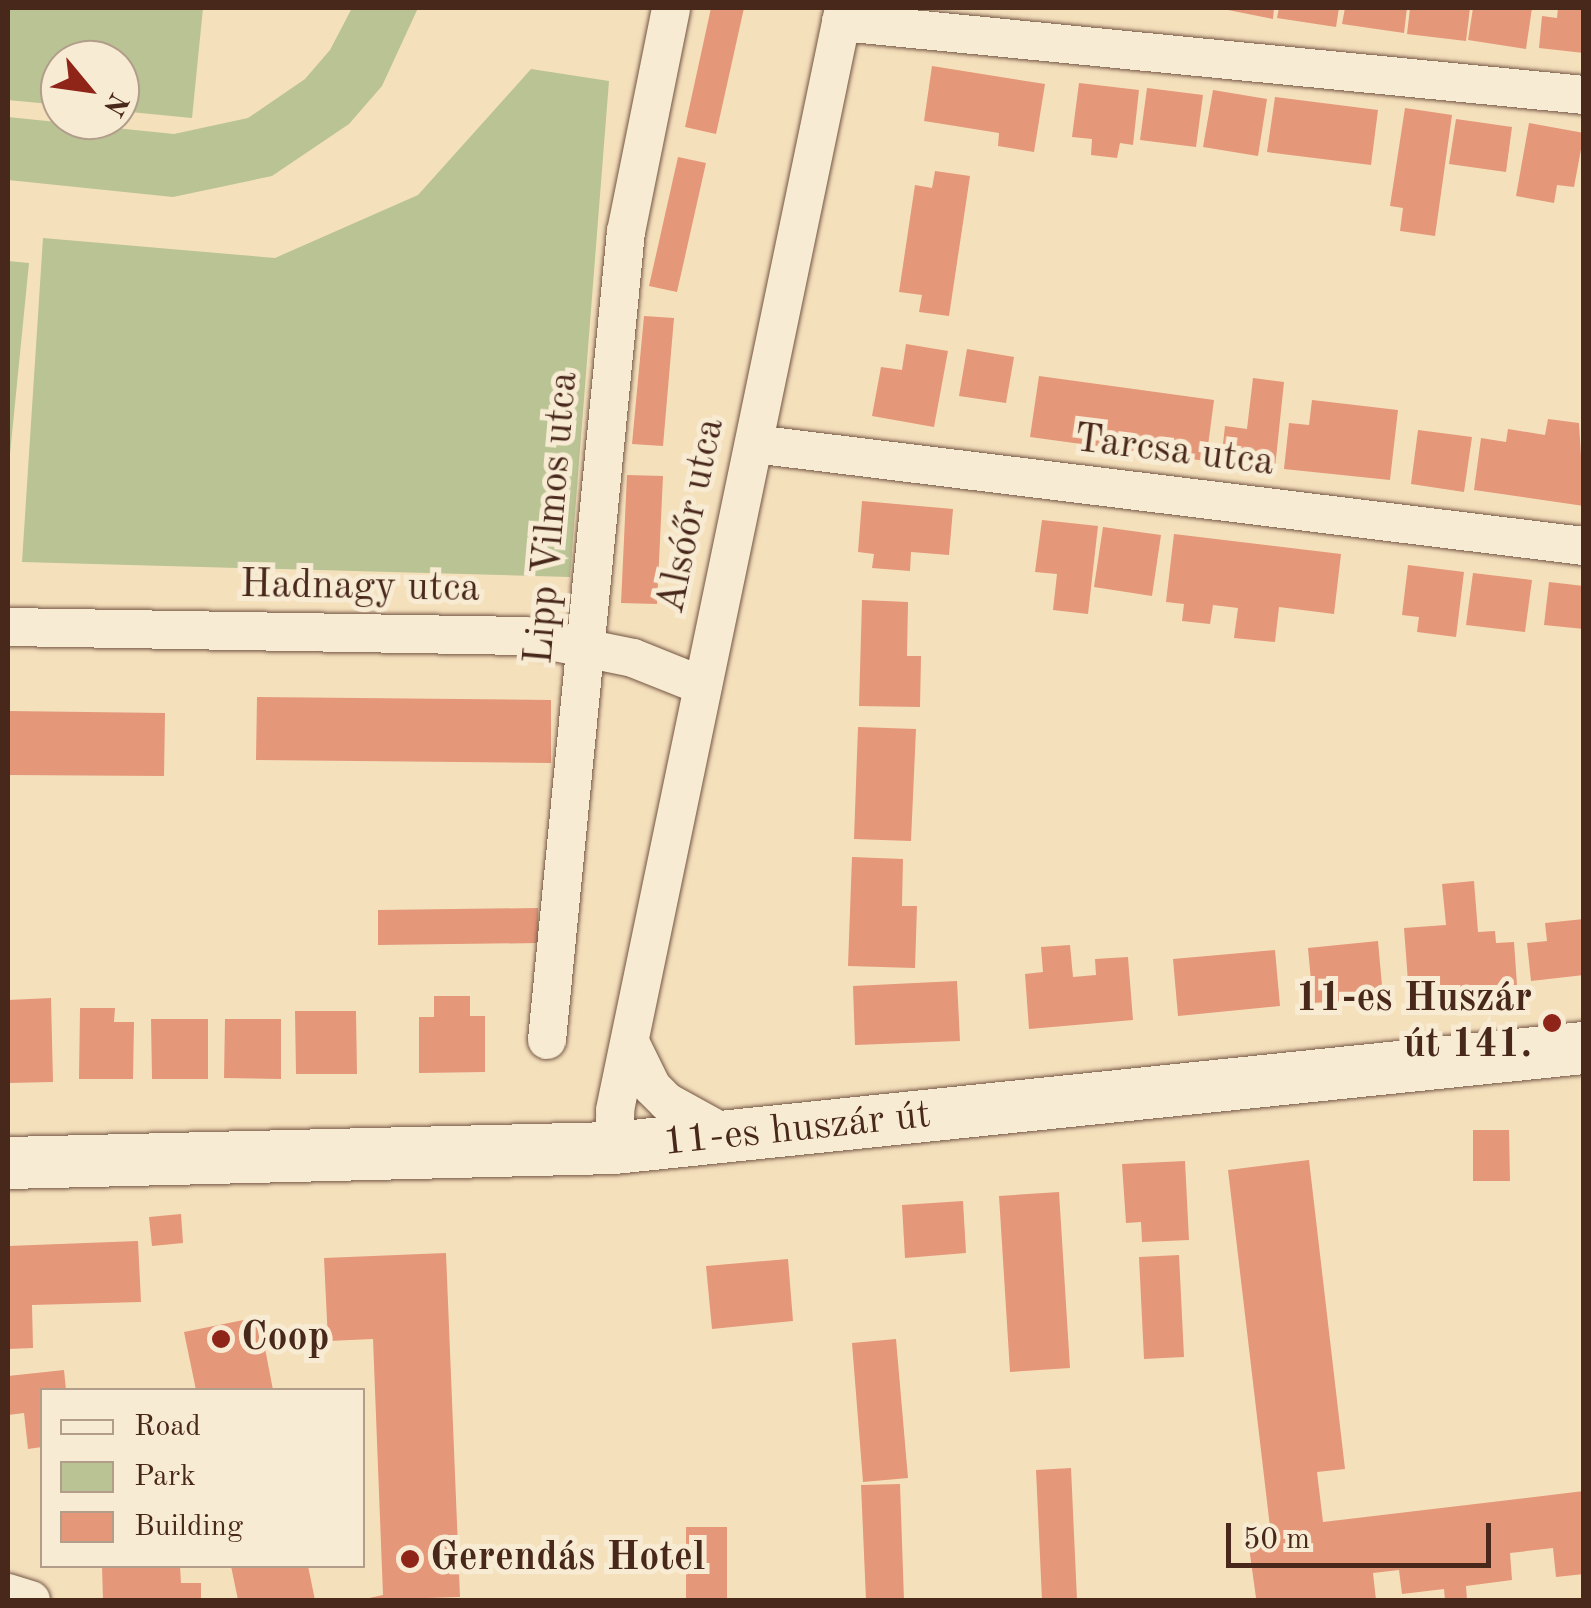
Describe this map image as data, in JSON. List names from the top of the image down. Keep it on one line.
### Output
{"streets":{"main road":["11-es huszár út"],"street":["Tarcsa utca","Alsóőr utca","Lipp Vilmos utca","Hadnagy utca"]},"crossings":[["Tarcsa utca","Alsóőr utca"],["Alsóőr utca","Hadnagy utca"],["Alsóőr utca","11-es huszár út"],["Lipp Vilmos utca","Hadnagy utca"]],"places":["11-es Huszár út 141.","Coop","Gerendás Hotel"],"legend":["Road","Park","Building"],"scale_bar":"50 m","north":"bottom right"}
